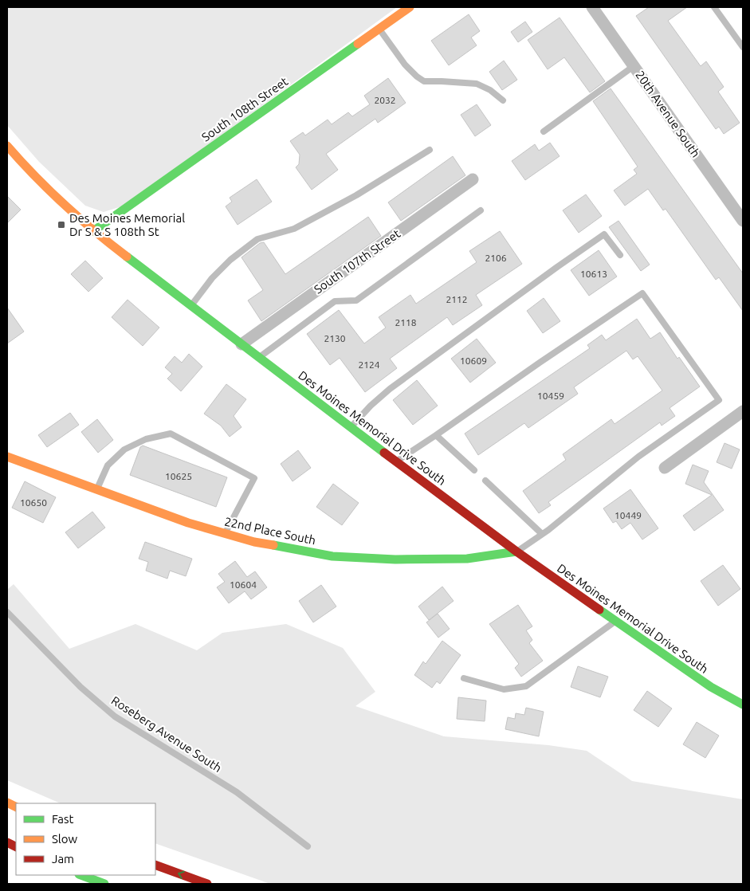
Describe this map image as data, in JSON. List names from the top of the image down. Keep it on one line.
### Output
{"streets":{"main road":["South 108th Street","Des Moines Memorial Drive South","22nd Place South"],"street":["20th Avenue South","South 107th Street"],"lane":["Roseberg Avenue South"]},"crossings":[["South 108th Street","Des Moines Memorial Drive South"],["South 107th Street","Des Moines Memorial Drive South"],["Des Moines Memorial Drive South","22nd Place South"]],"places":{"transit":["Des Moines Memorial Dr S & S 108th St"]},"house_numbers":["2032","2106","10613","2112","2118","2130","10609","2124","10459","10625","10650","10449","10604"],"legend":["Fast","Slow","Jam"]}
